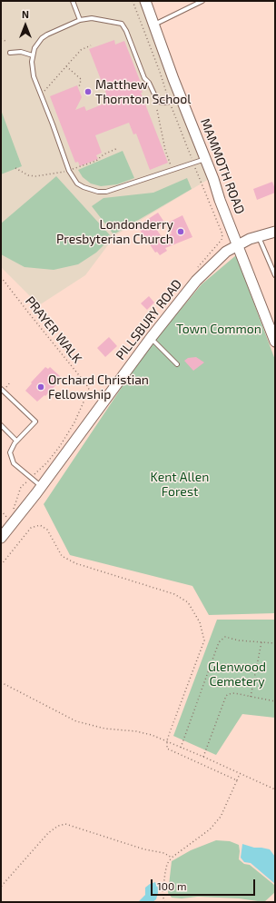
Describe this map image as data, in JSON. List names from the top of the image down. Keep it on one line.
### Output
{"streets":{"street":["MAMMOTH ROAD","PILLSBURY ROAD"],"path":["PRAYER WALK"]},"crossings":[["MAMMOTH ROAD","PILLSBURY ROAD"]],"parks":["Town Common","Kent Allen Forest","Glenwood Cemetery"],"places":["Matthew Thornton School","Londonderry Presbyterian Church","Orchard Christian Fellowship"],"scale_bar":"100 m","north":"top"}
